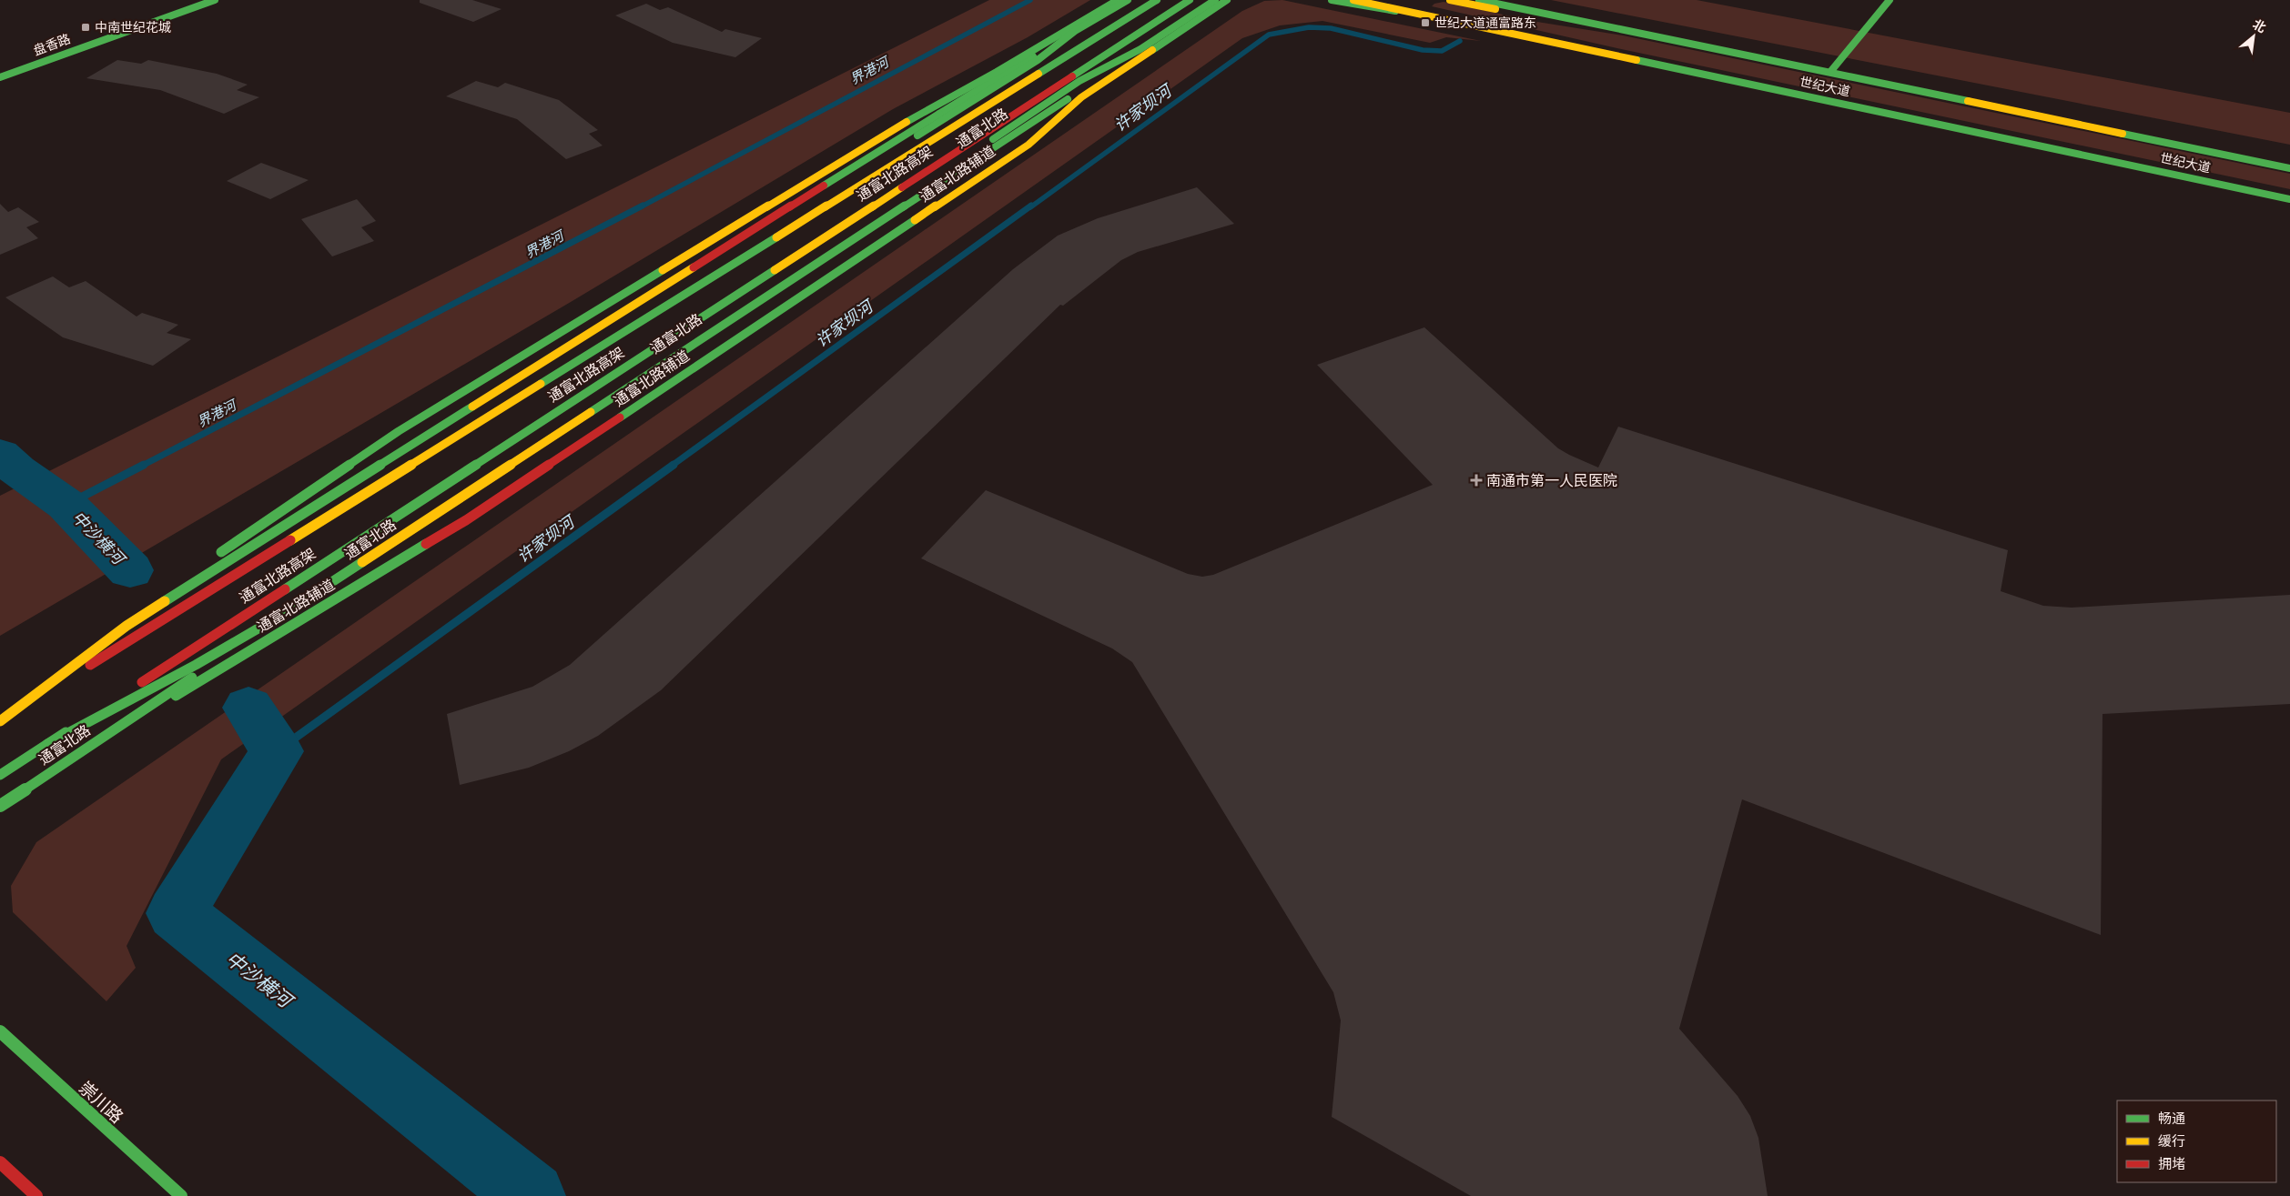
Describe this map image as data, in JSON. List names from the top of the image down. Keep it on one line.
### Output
{"streets":{"main road":["盘香路","世纪大道","通富北路","通富北路高架","通富北路辅道","崇川路"]},"crossings":[["通富北路","通富北路辅道"]],"water":["界港河","许家坝河","中沙横河"],"places":{"transit":["世纪大道通富路东","中南世纪花城"],"health":["南通市第一人民医院"]},"legend":["畅通","缓行","拥堵"],"north":"top right"}
